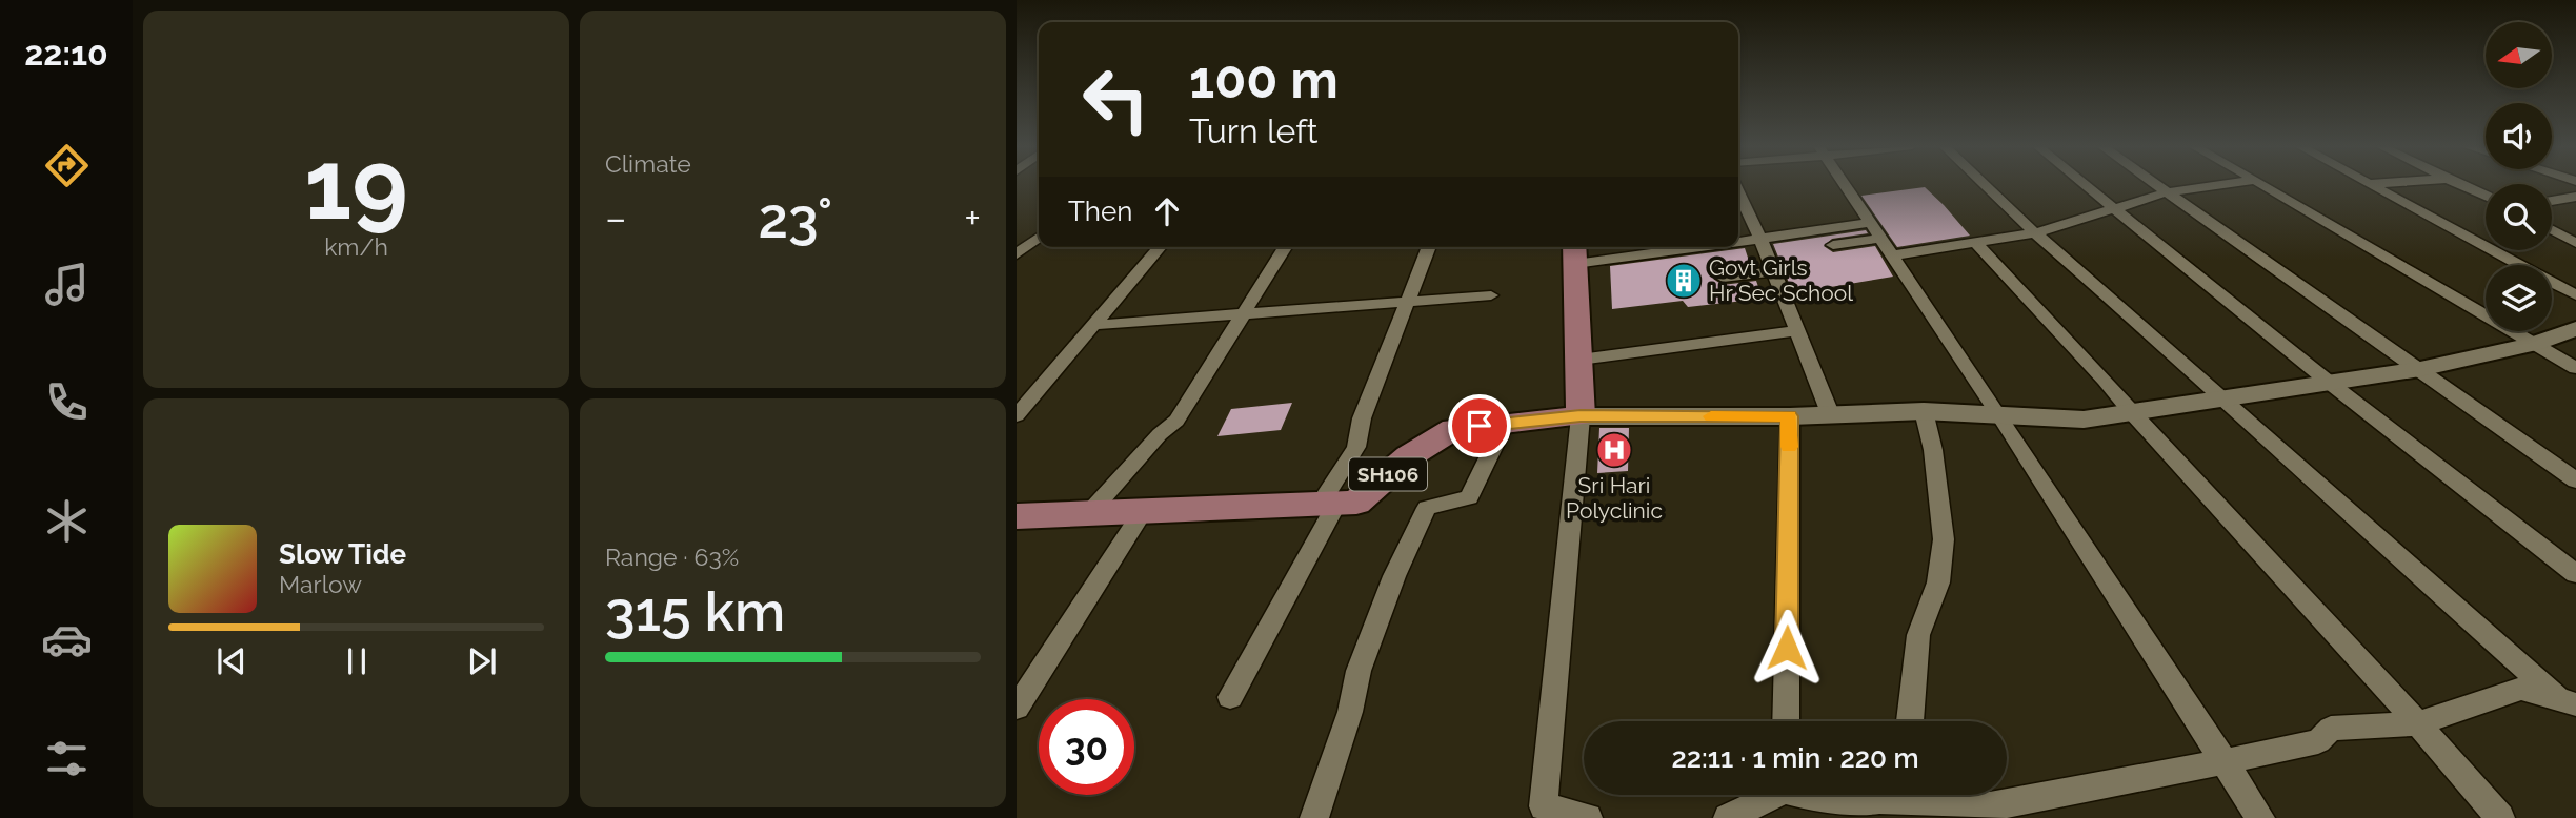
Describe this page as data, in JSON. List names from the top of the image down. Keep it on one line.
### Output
{"streets":{"main road":["SH106"]},"places":{"building":["Govt Girls Hr Sec School"],"hospital":["Sri Hari Polyclinic"]},"north":"left","page":{"tabs":"22:10","tile":[["19","km/h"],"Climate",["Range · 63%","315 km"]],"turn":["100 m","Turn left"],"then":"Then","heat":["−","23°","+"],"song":["Slow Tide","Marlow"],"limit":"30","trip":"22:11 · 1 min · 220 m"}}
